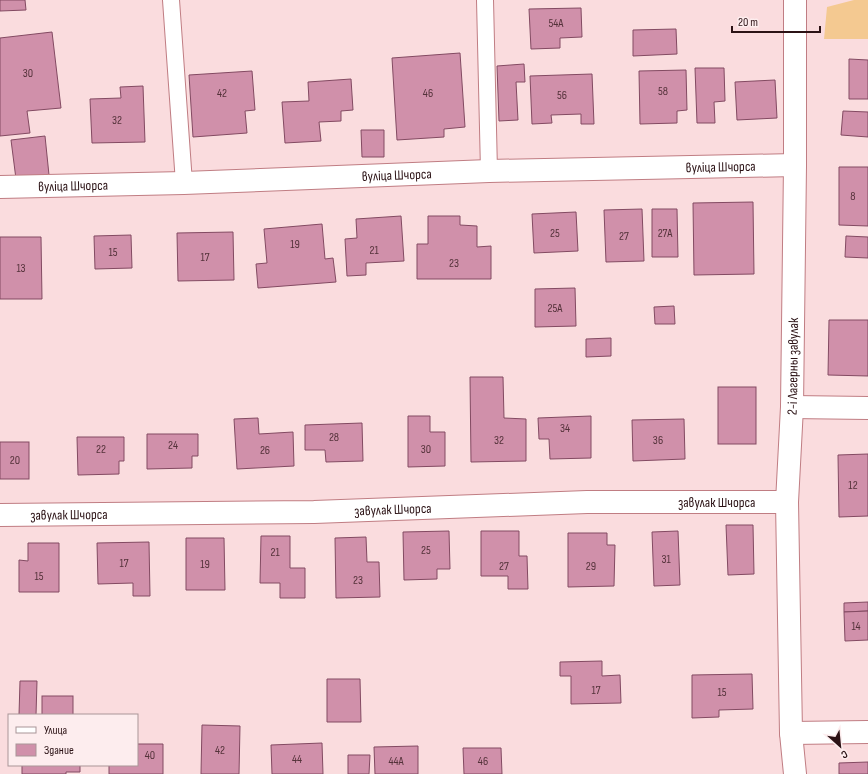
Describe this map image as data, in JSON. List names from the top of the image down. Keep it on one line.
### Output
{"streets":{"street":["вуліца Шчорса","2-і Лагерны завулак","завулак Шчорса"]},"crossings":[["вуліца Шчорса","2-і Лагерны завулак"],["2-і Лагерны завулак","завулак Шчорса"]],"house_numbers":["54А","30","58","42","46","56","32","8","25","27А","27","19","21","15","17","23","13","25А","34","28","32","36","24","22","30","26","20","12","25","21","31","17","19","27","29","15","23","14","17","15","42","40","44","44А","46"],"legend":["Улица","Здание"],"scale_bar":"20 m","north":"bottom right"}
